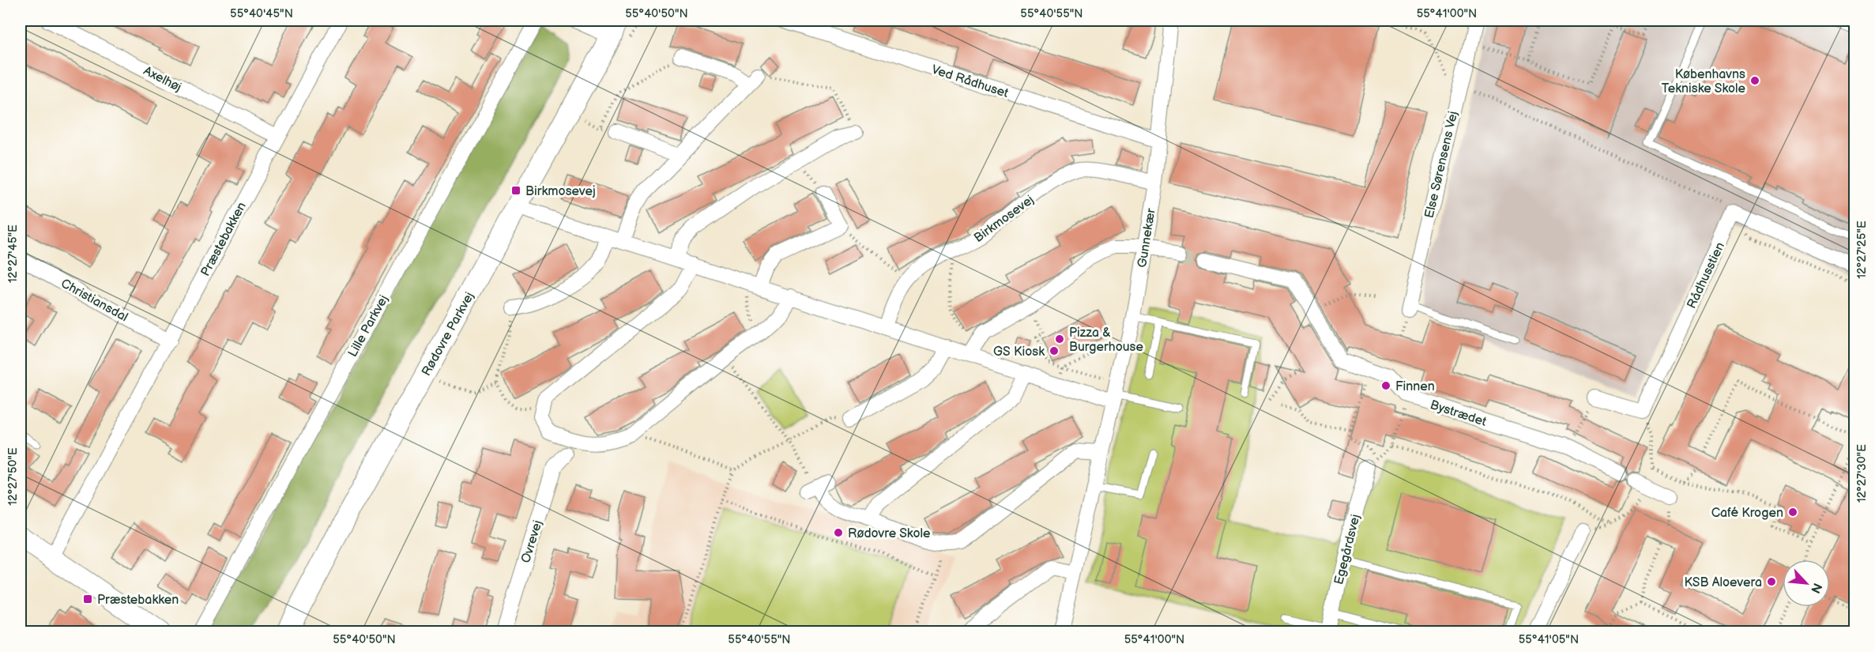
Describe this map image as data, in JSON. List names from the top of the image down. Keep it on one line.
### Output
{"streets":{"street":["Axelhøj","Ved Rådhuset","Else Sørensens Vej","Birkmosevej","Gunnekær","Præstebakken","Rådhusstien","Christiansdal","Lille Parkvej","Rødovre Parkvej","Bystrædet","Ovrevej","Egegårdsvej"]},"crossings":[["Axelhøj","Præstebakken"],["Ved Rådhuset","Gunnekær"],["Birkmosevej","Gunnekær"],["Præstebakken","Christiansdal"]],"places":{"other":["Københavns Tekniske Skole","Pizza & Burgerhouse","GS Kiosk","Finnen","Café Krogen","Rødovre Skole","KSB Aloevera"],"transit":["Birkmosevej","Præstebakken"]},"north":"bottom right","coordinates":["55°40'45\"N","55°40'50\"N","55°40'55\"N","55°41'00\"N","12°27'25\"E","12°27'45\"E","12°27'30\"E","12°27'50\"E","55°41'05\"N"]}
